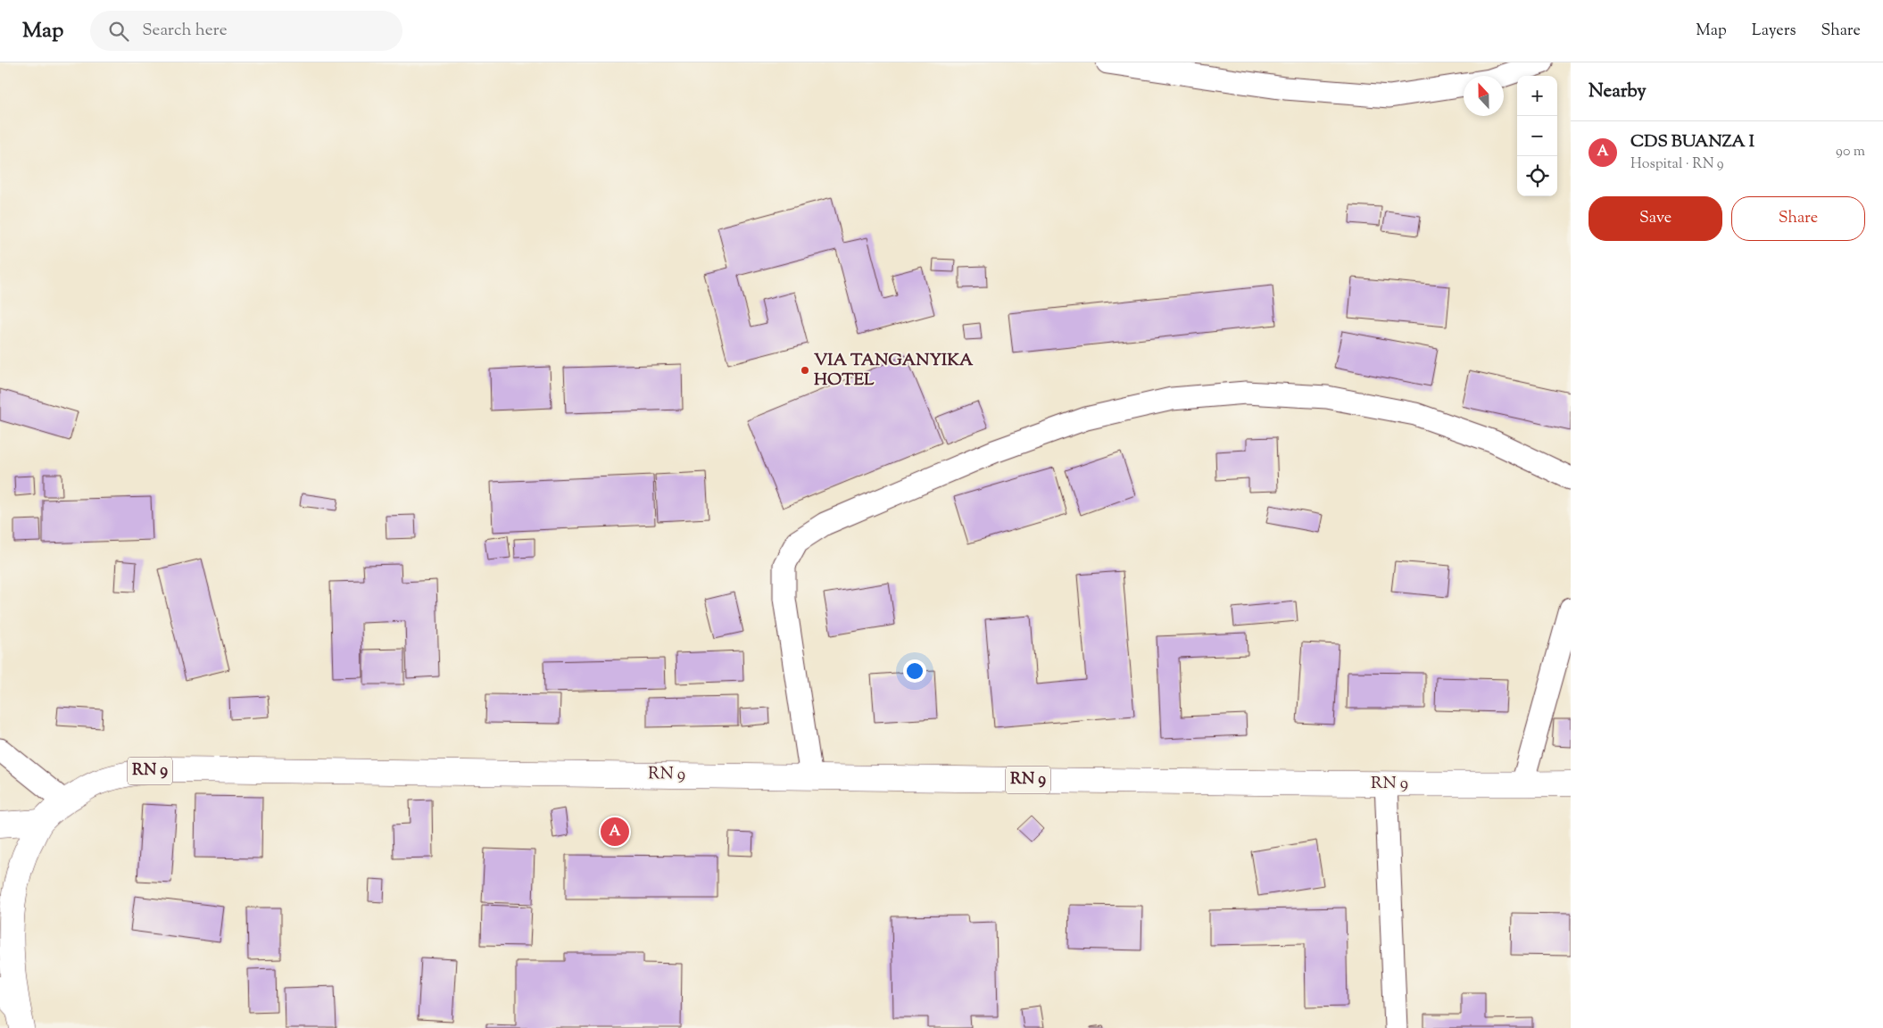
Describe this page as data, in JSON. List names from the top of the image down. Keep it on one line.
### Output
{"streets":{"main road":["RN 9"]},"places":["VIA TANGANYIKA HOTEL"],"north":"top","page":{"header":"Map","search":"Search here","nav":["Map","Layers","Share"],"heading":"Nearby","map_buttons":["+","−"],"list":[{"mark":"A","name":"CDS BUANZA I","note":"Hospital · RN 9","value":"90 m"}],"buttons":["Save","Share"],"pins":"A"}}
